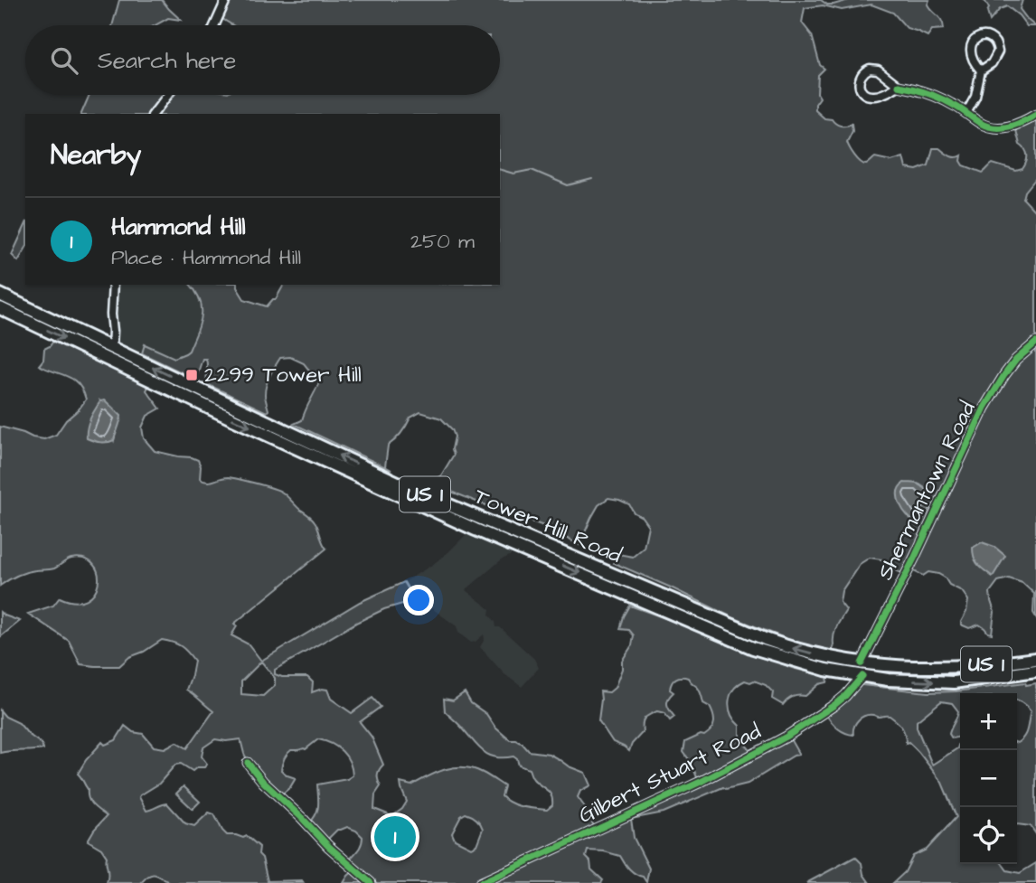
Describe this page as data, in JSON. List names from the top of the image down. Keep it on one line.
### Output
{"streets":{"highway":["US 1","Tower Hill Road"],"street":["Shermantown Road","Gilbert Stuart Road"]},"crossings":[["Shermantown Road","Tower Hill Road"],["Shermantown Road","Gilbert Stuart Road"],["Tower Hill Road","Gilbert Stuart Road"]],"places":{"transit":["2299 Tower Hill"]},"page":{"search":"Search here","heading":"Nearby","list":[{"mark":"1","name":"Hammond Hill","note":"Place · Hammond Hill","value":"250 m"}],"map_buttons":["+","−"],"pins":"1"}}
